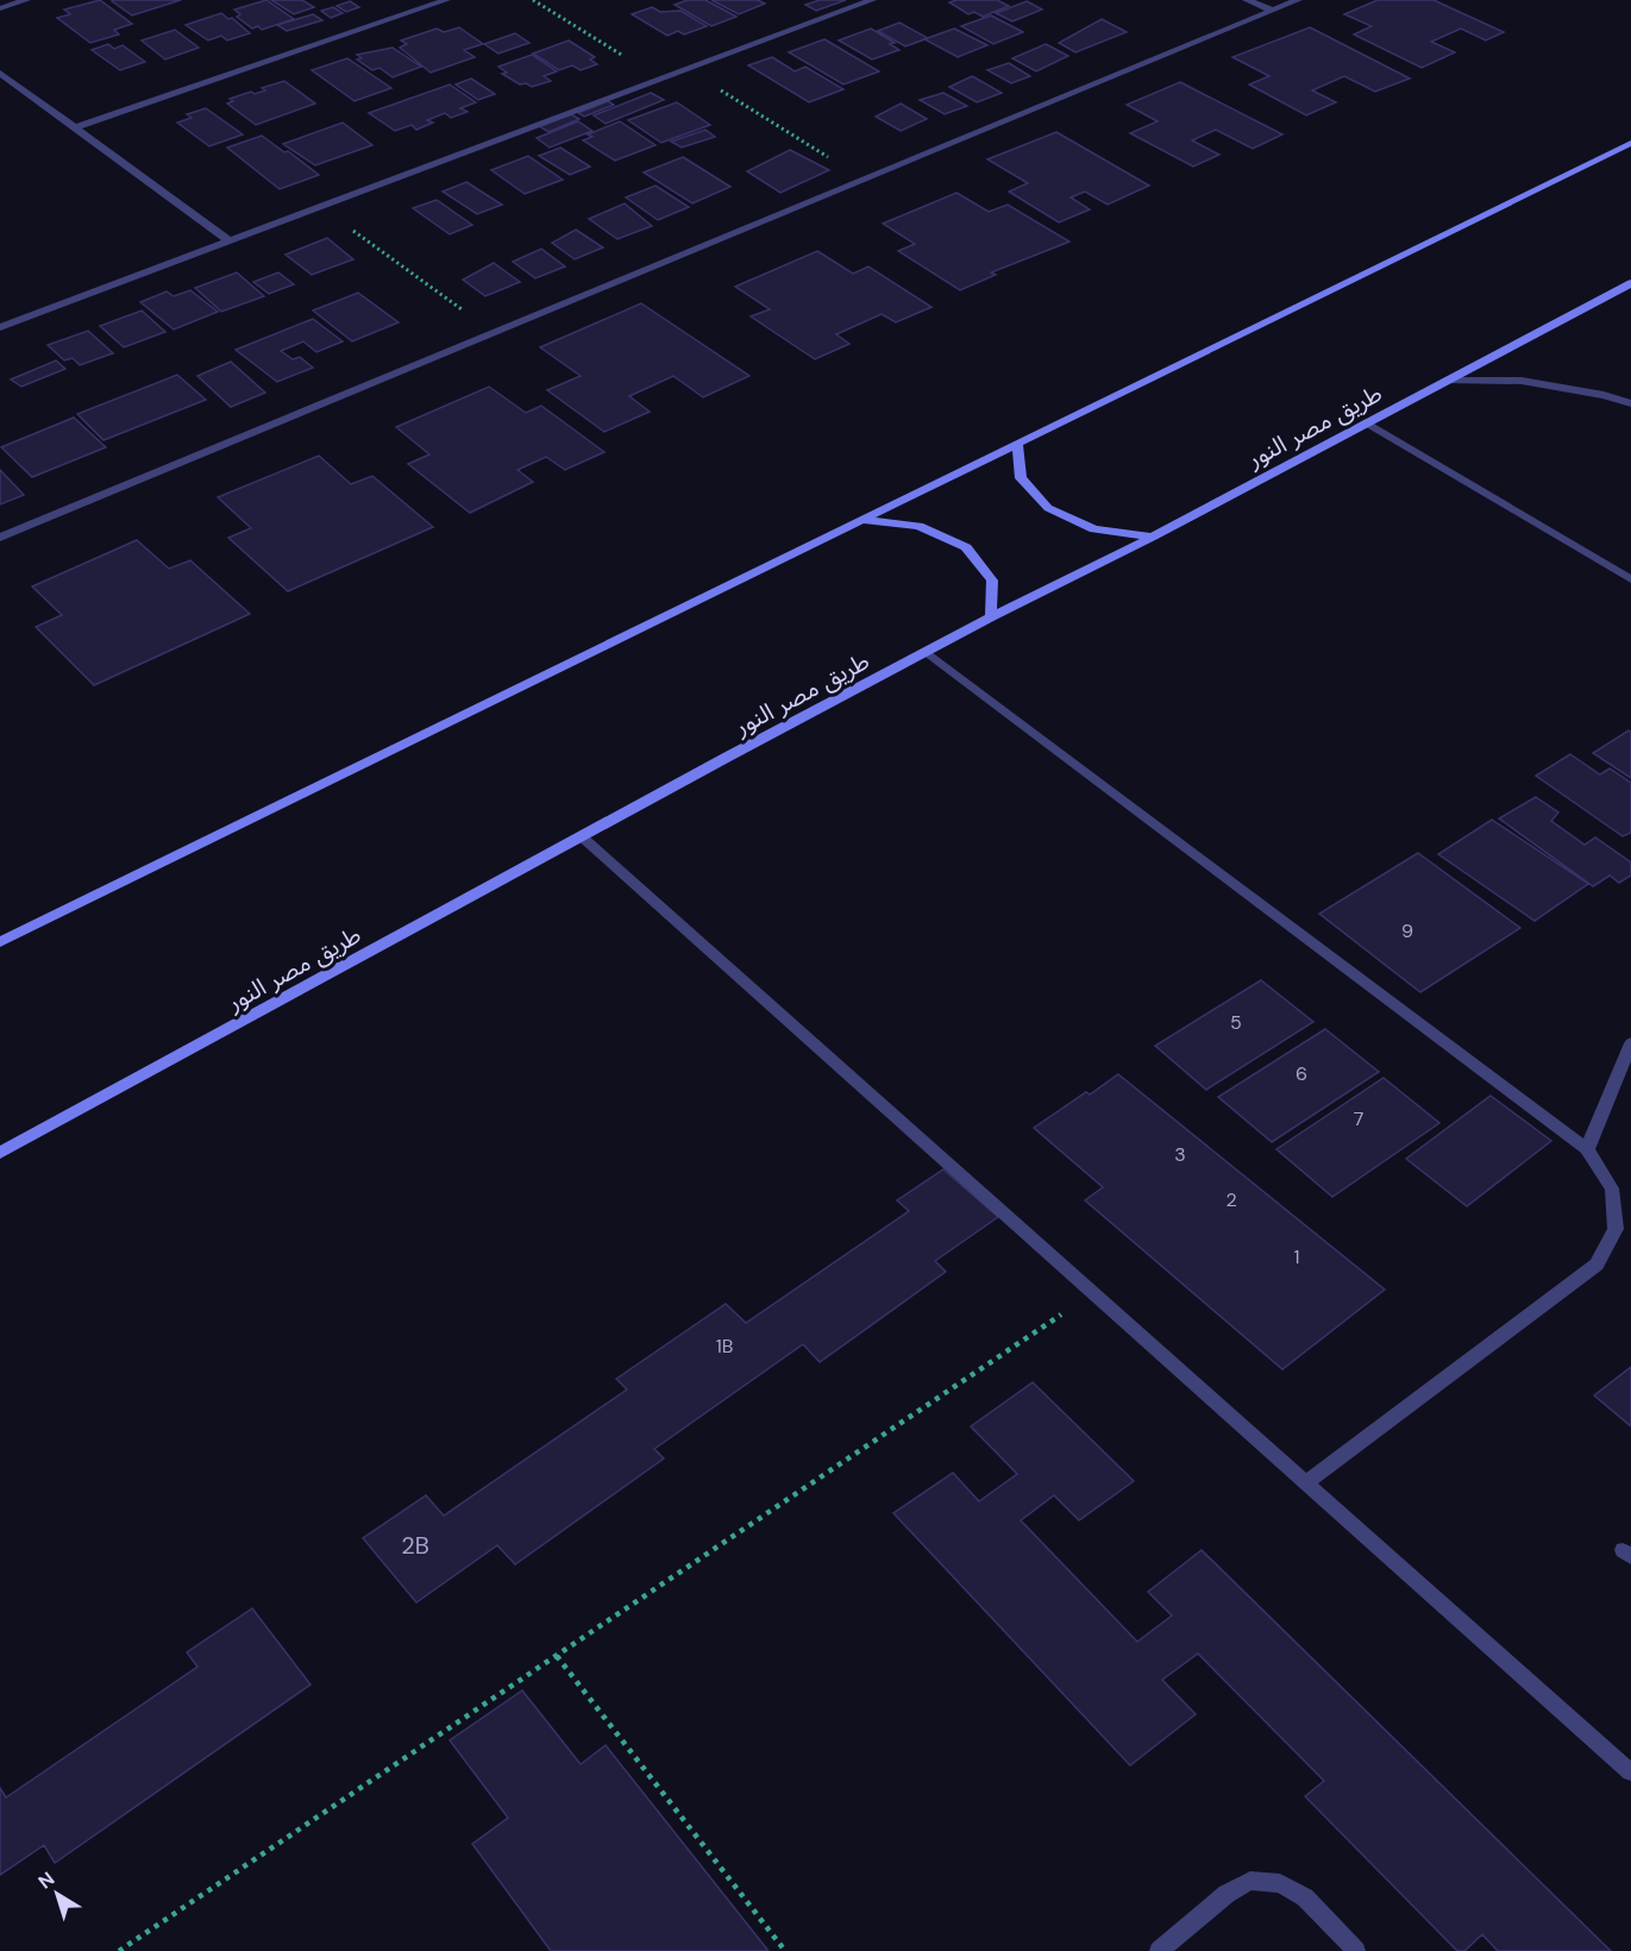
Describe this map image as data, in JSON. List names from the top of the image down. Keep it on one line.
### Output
{"streets":{"street":["طريق مصر النور"]},"house_numbers":["9","5","6","7","3","2","1","1B","2B"],"north":"top left"}
